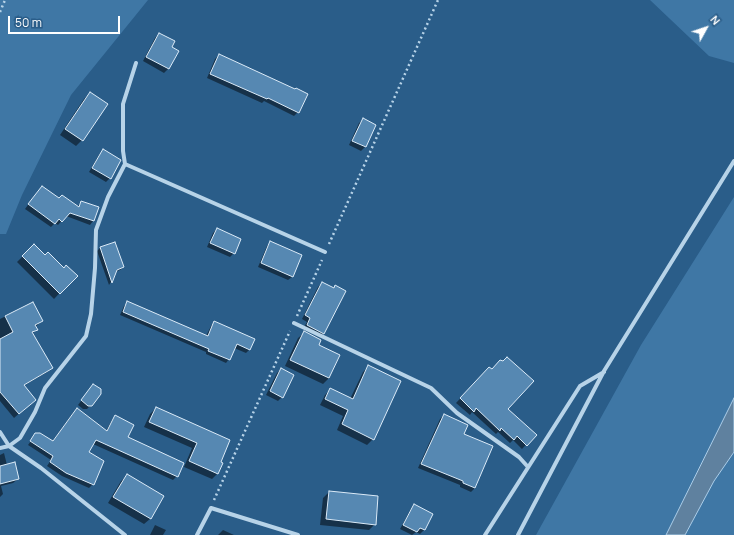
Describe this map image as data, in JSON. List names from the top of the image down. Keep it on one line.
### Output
{"scale_bar":"50 m","north":"top right"}
